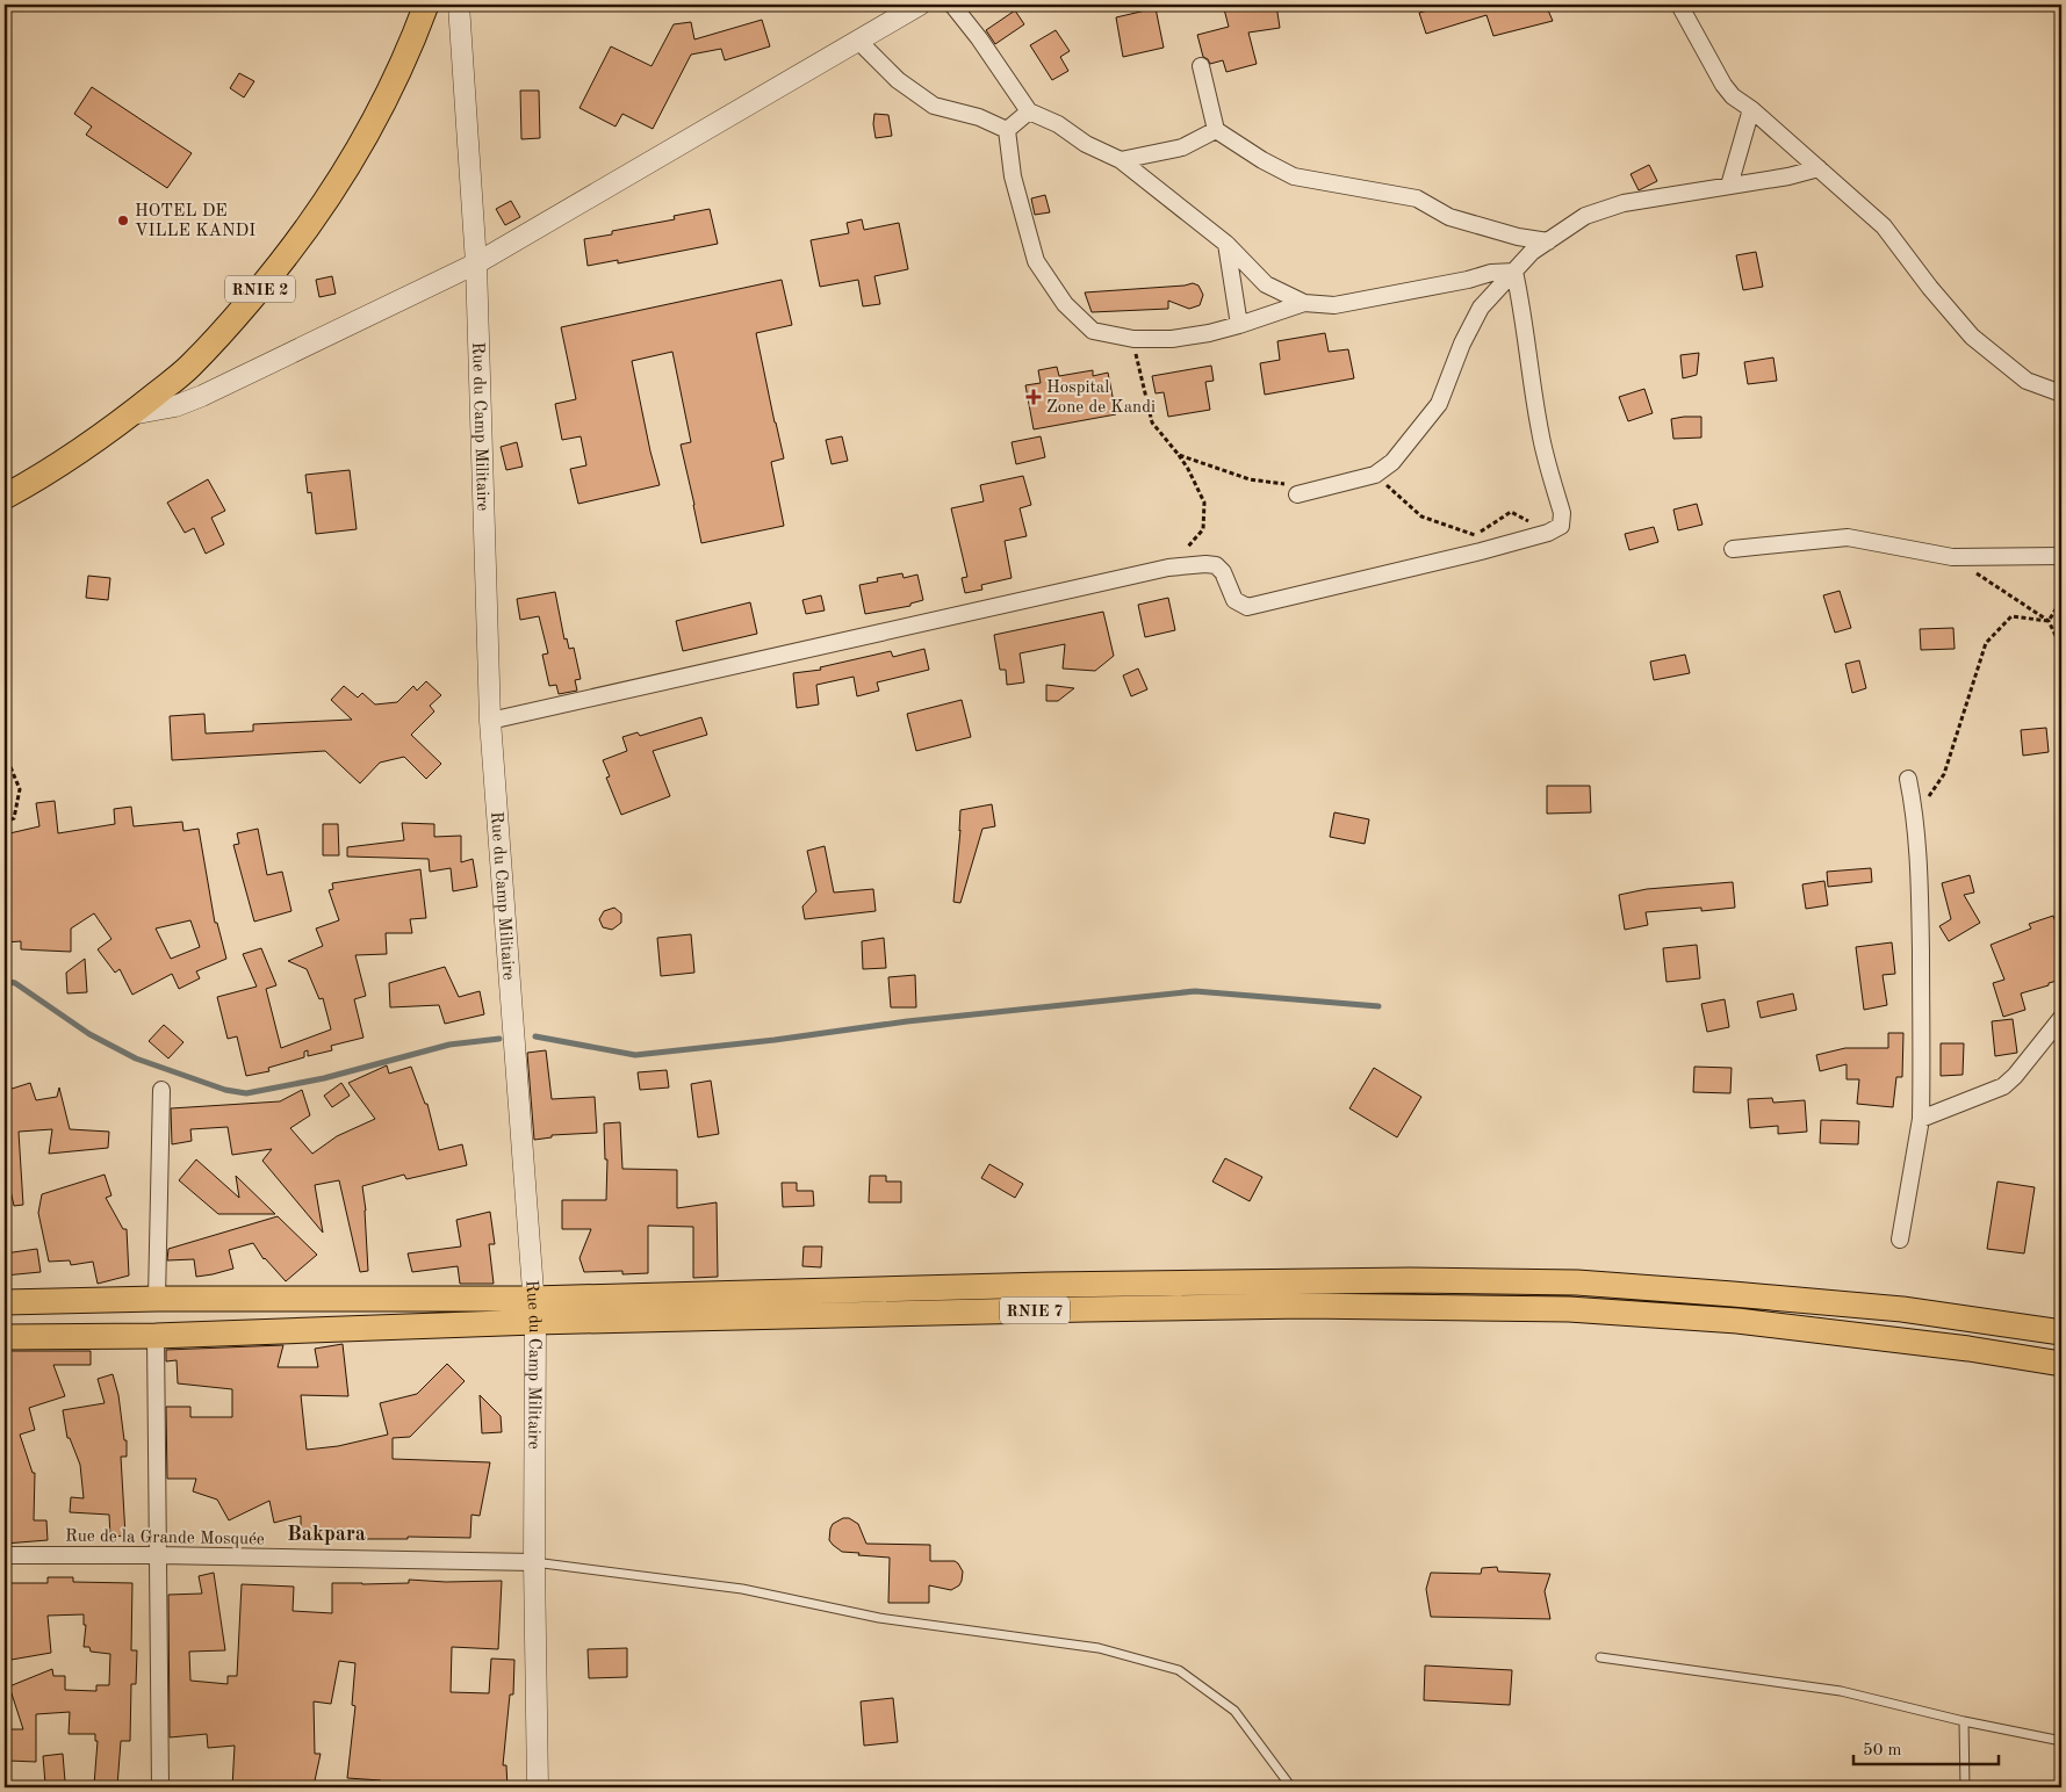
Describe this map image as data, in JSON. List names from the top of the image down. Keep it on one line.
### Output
{"streets":{"main road":["RNIE 2","RNIE 7"],"street":["Rue du Camp Militaire","Rue de la Grande Mosquée"]},"crossings":[["Rue du Camp Militaire","RNIE 7"],["Rue du Camp Militaire","Rue de la Grande Mosquée"]],"districts":["Bakpara"],"places":{"other":["HOTEL DE VILLE KANDI"],"health":["Hospital Zone de Kandi"]},"scale_bar":"50 m"}
